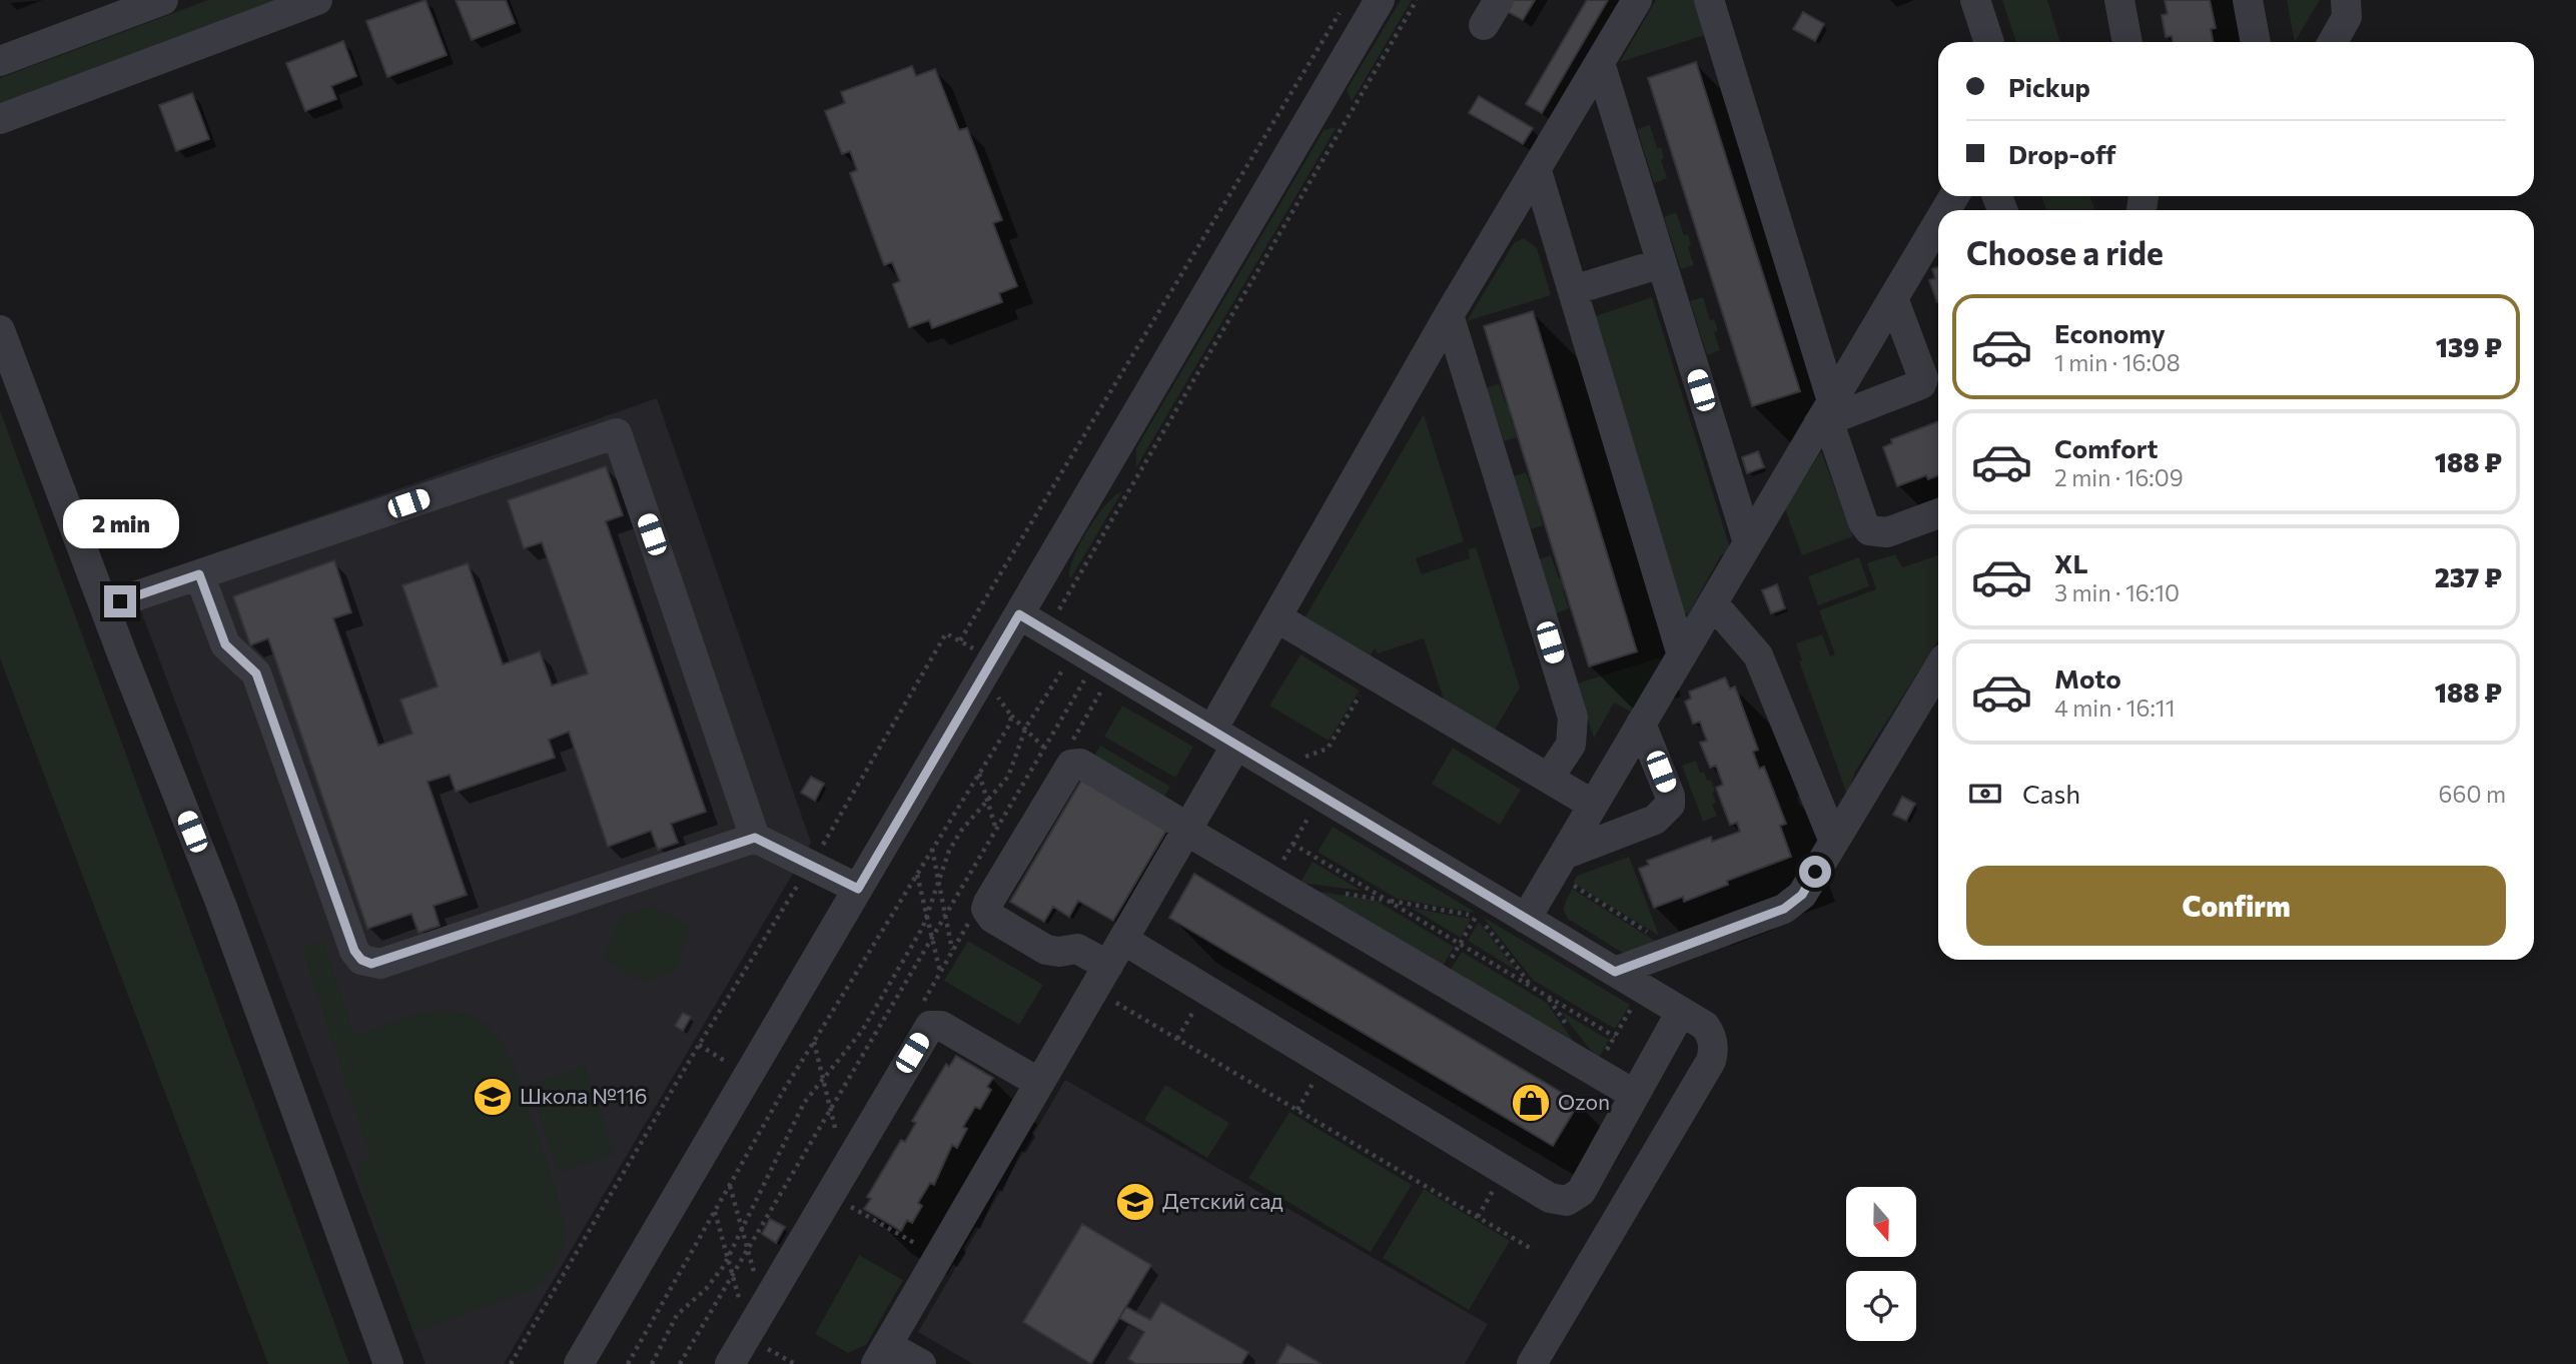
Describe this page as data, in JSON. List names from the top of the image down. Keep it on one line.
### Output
{"places":{"school or university":["Школа №116","Детский сад"],"shop":["Ozon"]},"north":"bottom","page":{"banner":["Pickup","Drop-off"],"heading":"Choose a ride","list":[{"name":"Economy","note":"1 min · 16:08","value":"139 ₽"},{"name":"Comfort","note":"2 min · 16:09","value":"188 ₽"},{"name":"XL","note":"3 min · 16:10","value":"237 ₽"},{"name":"Moto","note":"4 min · 16:11","value":"188 ₽"}],"bubble":"2 min","pay":["Cash","660 m"],"buttons":"Confirm"}}
